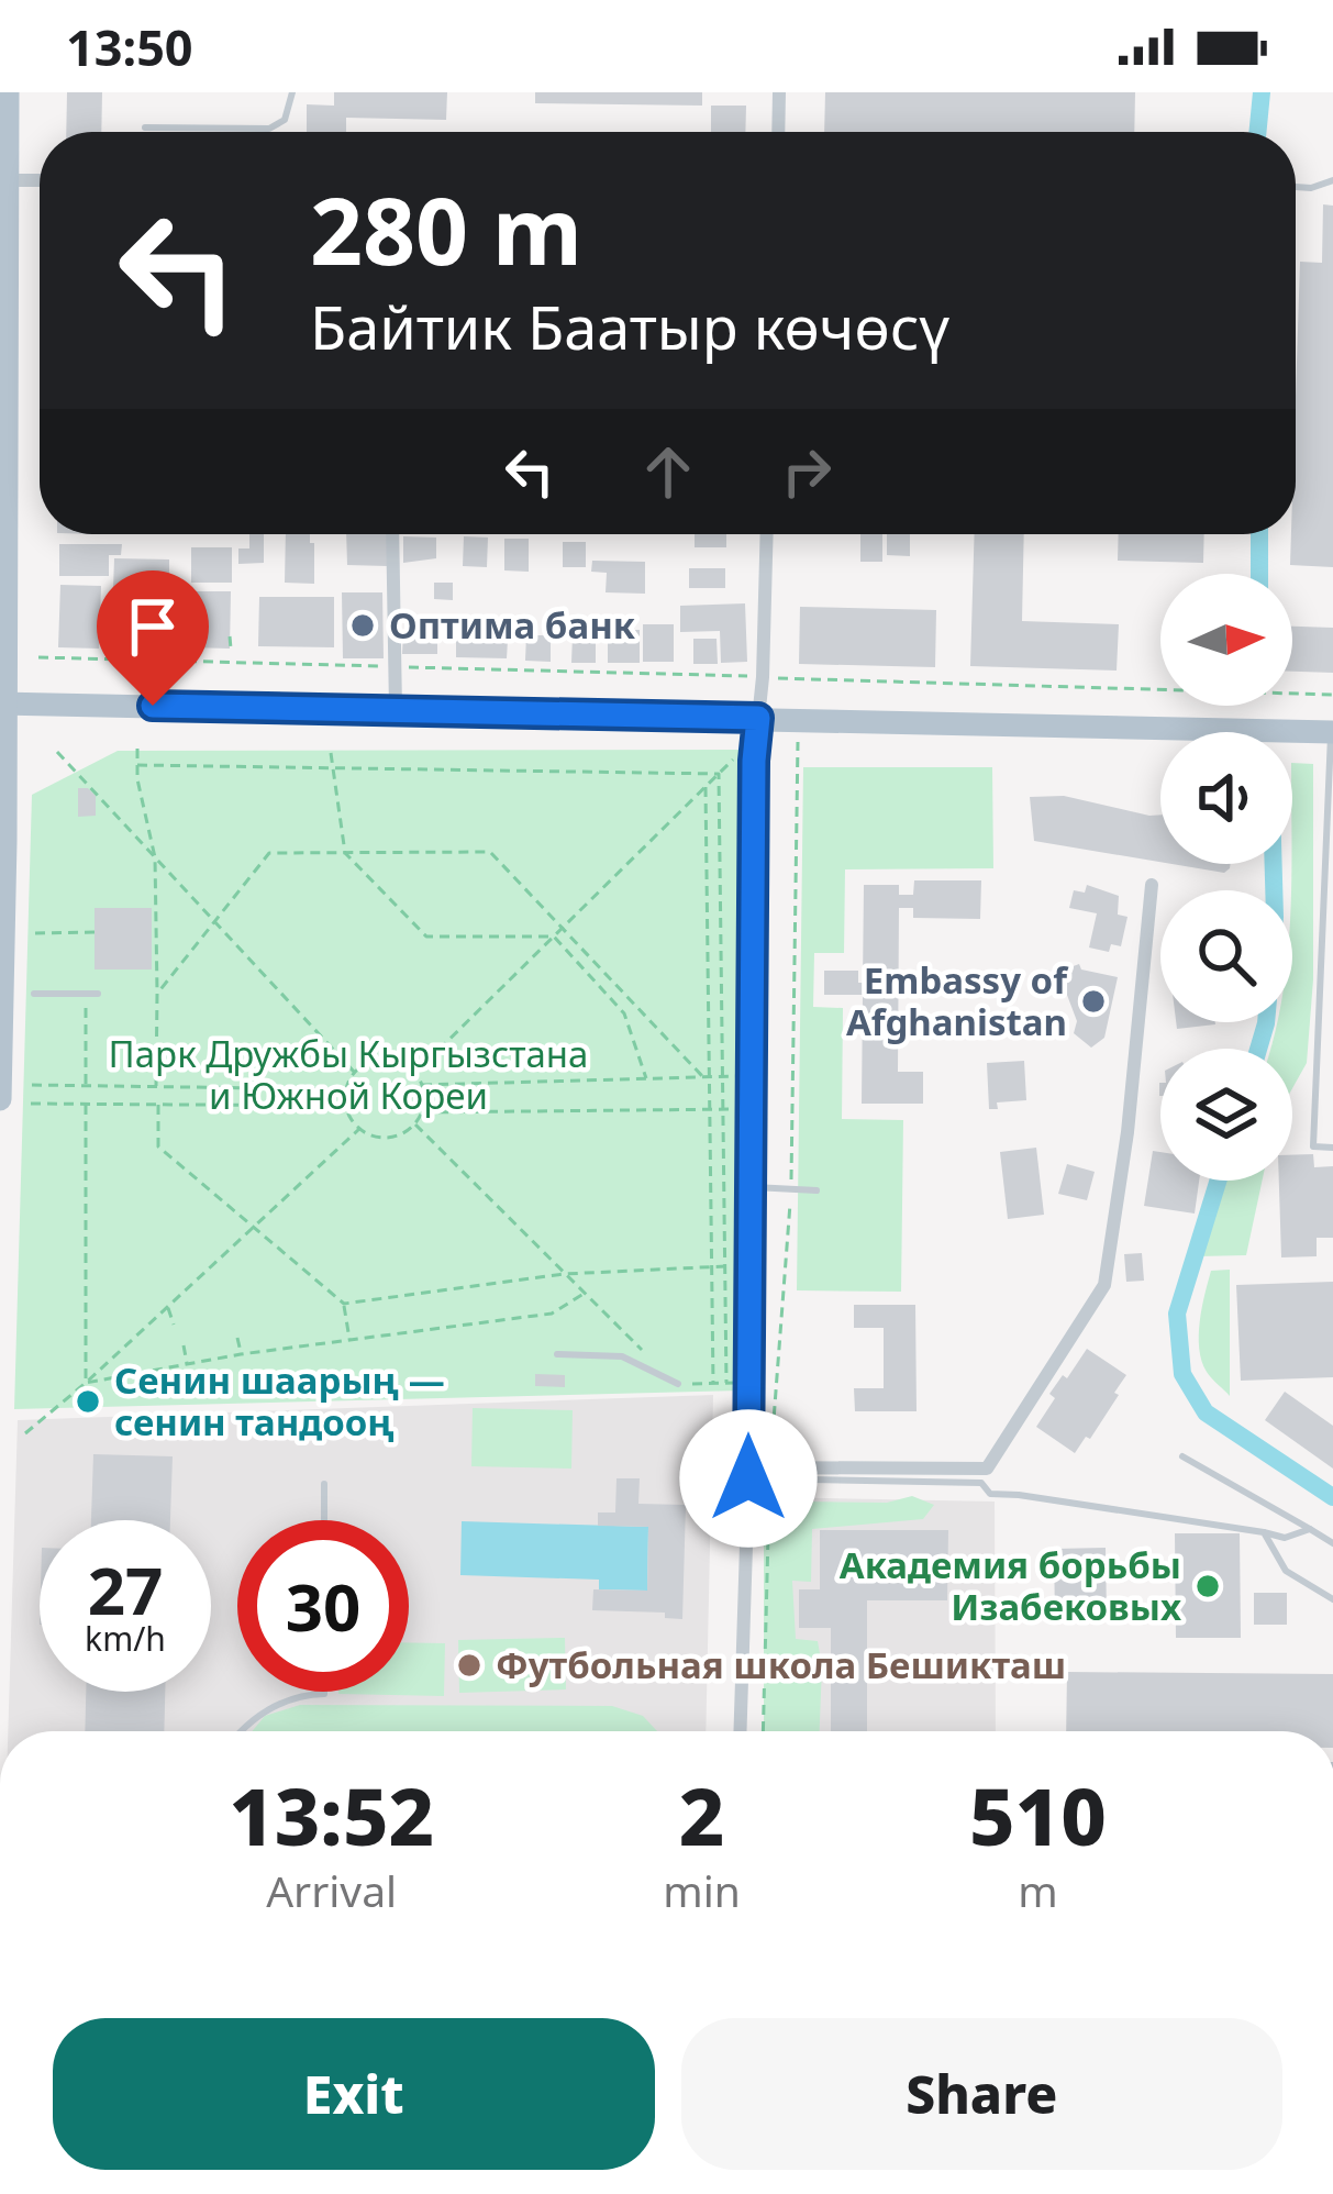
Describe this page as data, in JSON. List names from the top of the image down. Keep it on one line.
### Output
{"parks":["Парк Дружбы Кыргызстана и Южной Кореи"],"places":["Оптима банк","Embassy of Afghanistan","Сенин шаарың — сенин тандооң","Академия борьбы Изабековых","Футбольная школа Бешикташ"],"north":"right","page":{"status":"13:50","turn":["280 m","Байтик Баатыр көчөсү"],"speed":"27 km/h","limit":"30","eta":["13:52","Arrival","2","min","510","m"],"buttons":["Exit","Share"]}}
